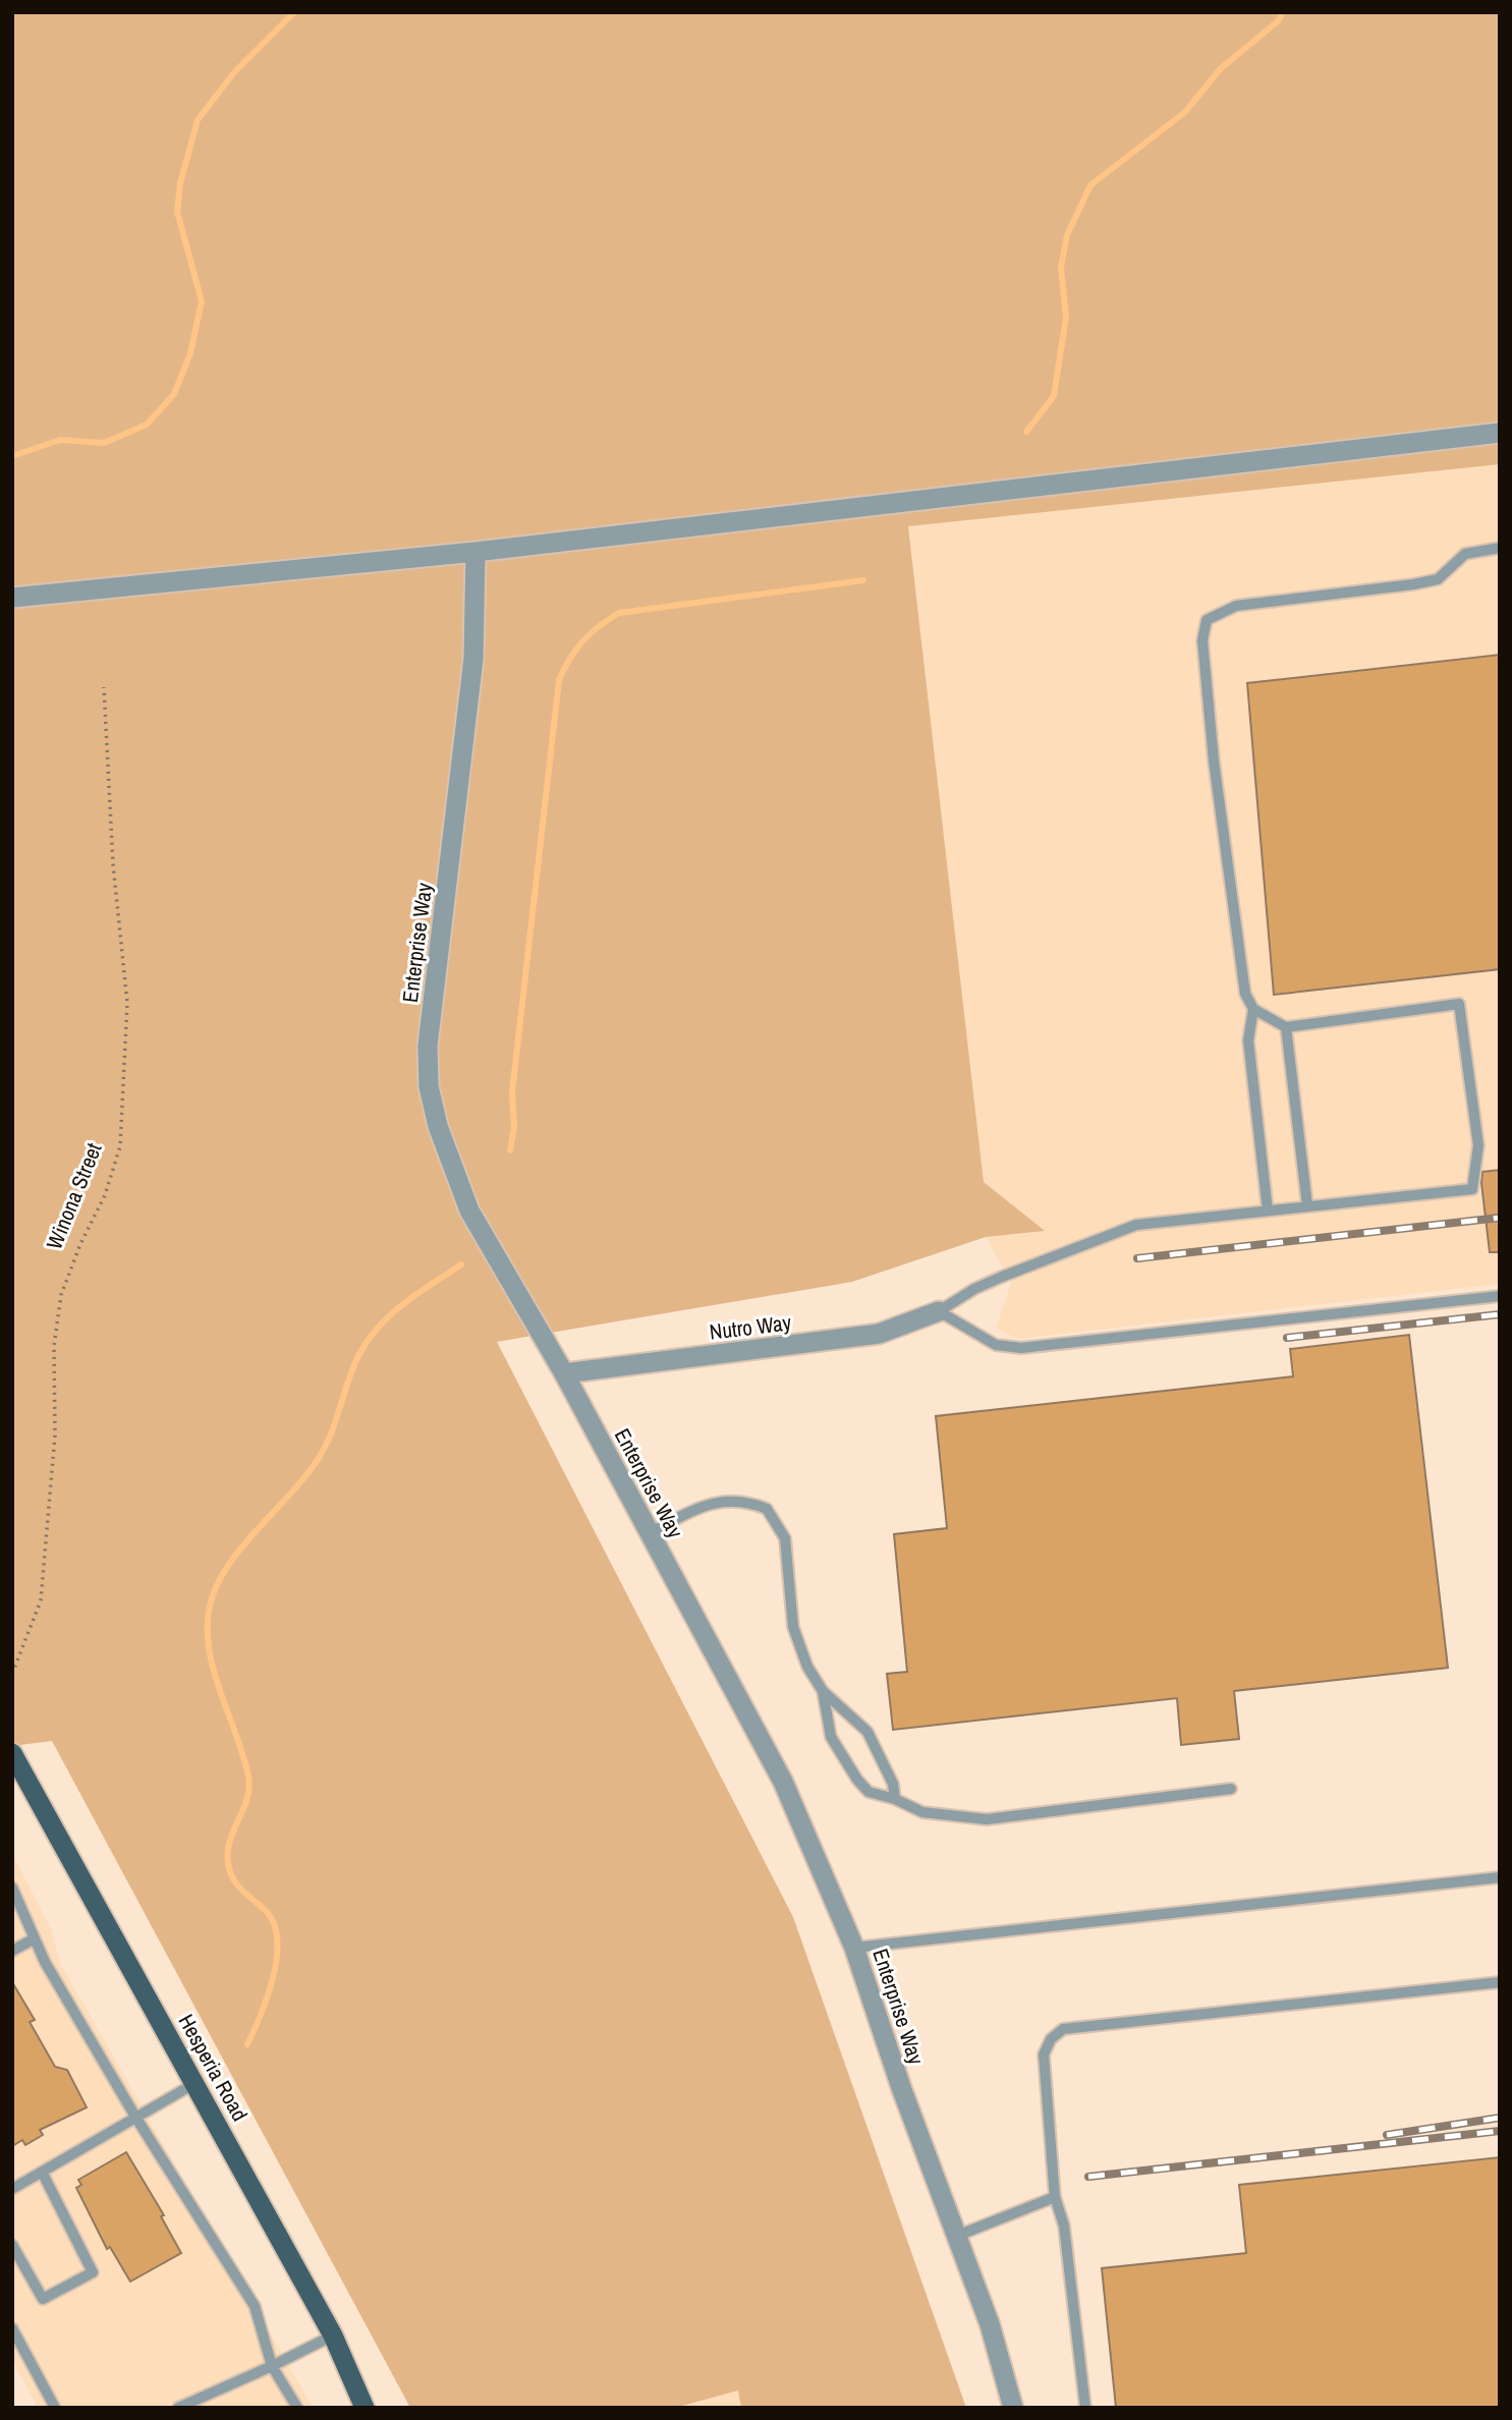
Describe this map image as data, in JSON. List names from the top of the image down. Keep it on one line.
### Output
{"streets":{"main road":["Hesperia Road"],"street":["Enterprise Way","Nutro Way"],"path":["Winona Street"]},"crossings":[["Enterprise Way","Nutro Way"]]}
